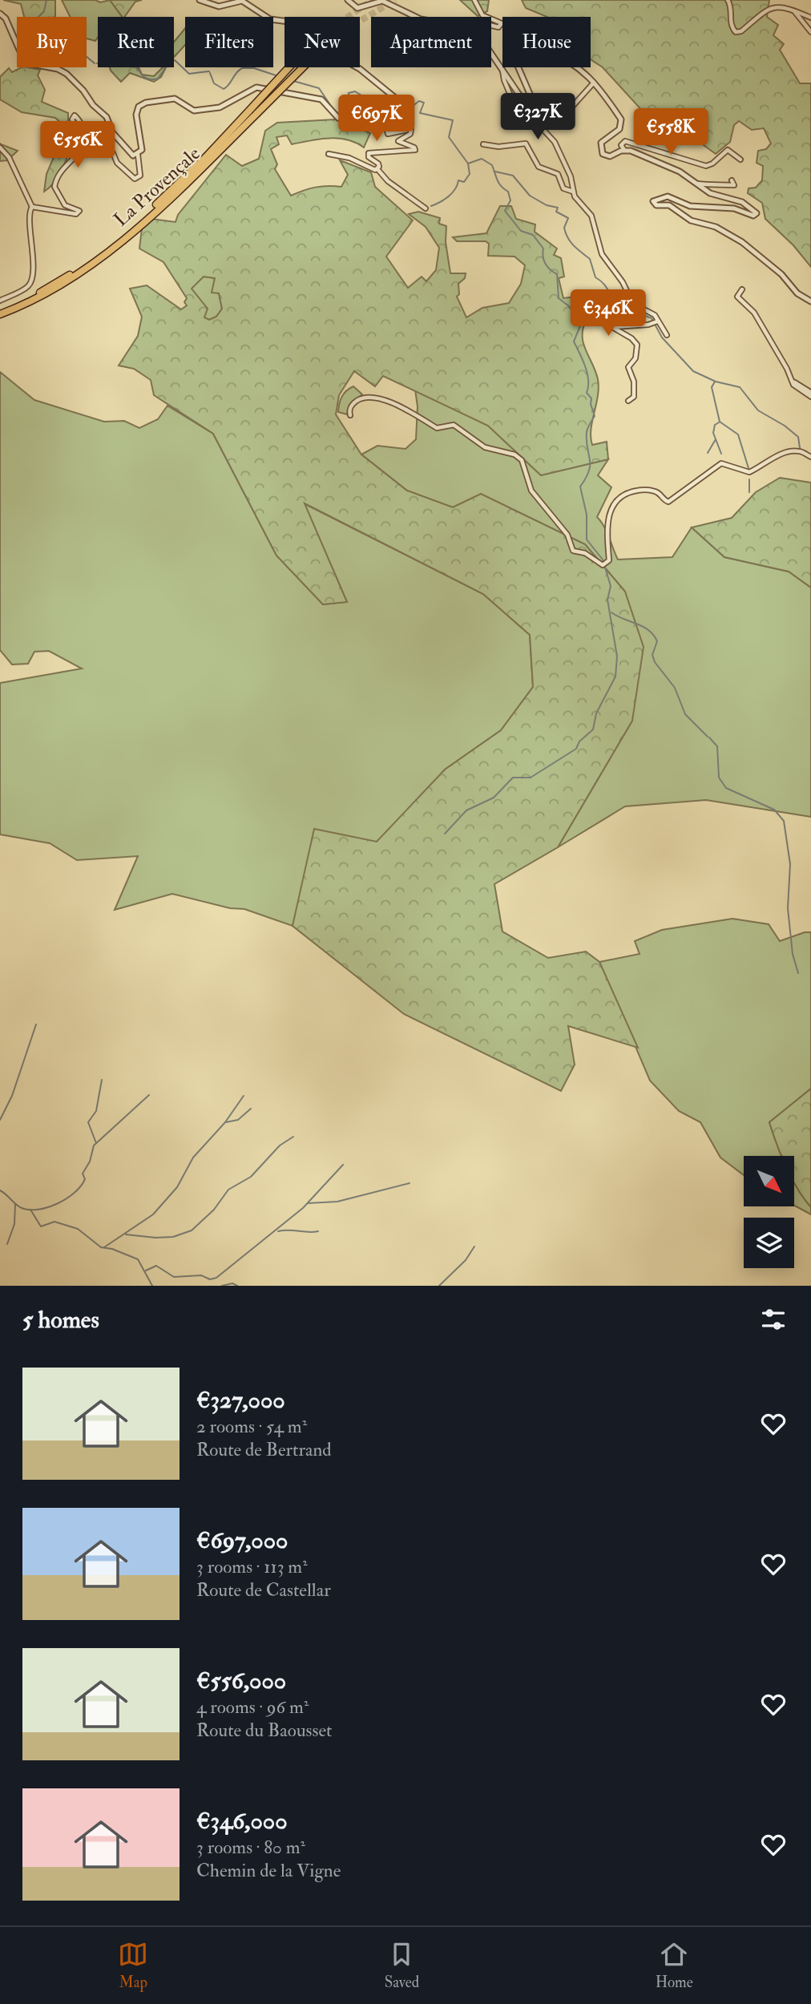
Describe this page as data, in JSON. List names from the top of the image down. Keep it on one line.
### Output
{"streets":{"highway":["La Provençale"]},"north":"bottom right","page":{"chip":["Buy","Rent","Filters","New","Apartment","House"],"price":["€327K","€697K","€558K","€556K","€346K"],"heading":"5 homes","list":[{"name":"€327,000","note":"2 rooms · 54 m² · Route de Bertrand"},{"name":"€697,000","note":"3 rooms · 113 m² · Route de Castellar"},{"name":"€556,000","note":"4 rooms · 96 m² · Route du Baousset"},{"name":"€346,000","note":"3 rooms · 80 m² · Chemin de la Vigne"}],"tabs":["Map","Saved","Home"]}}
